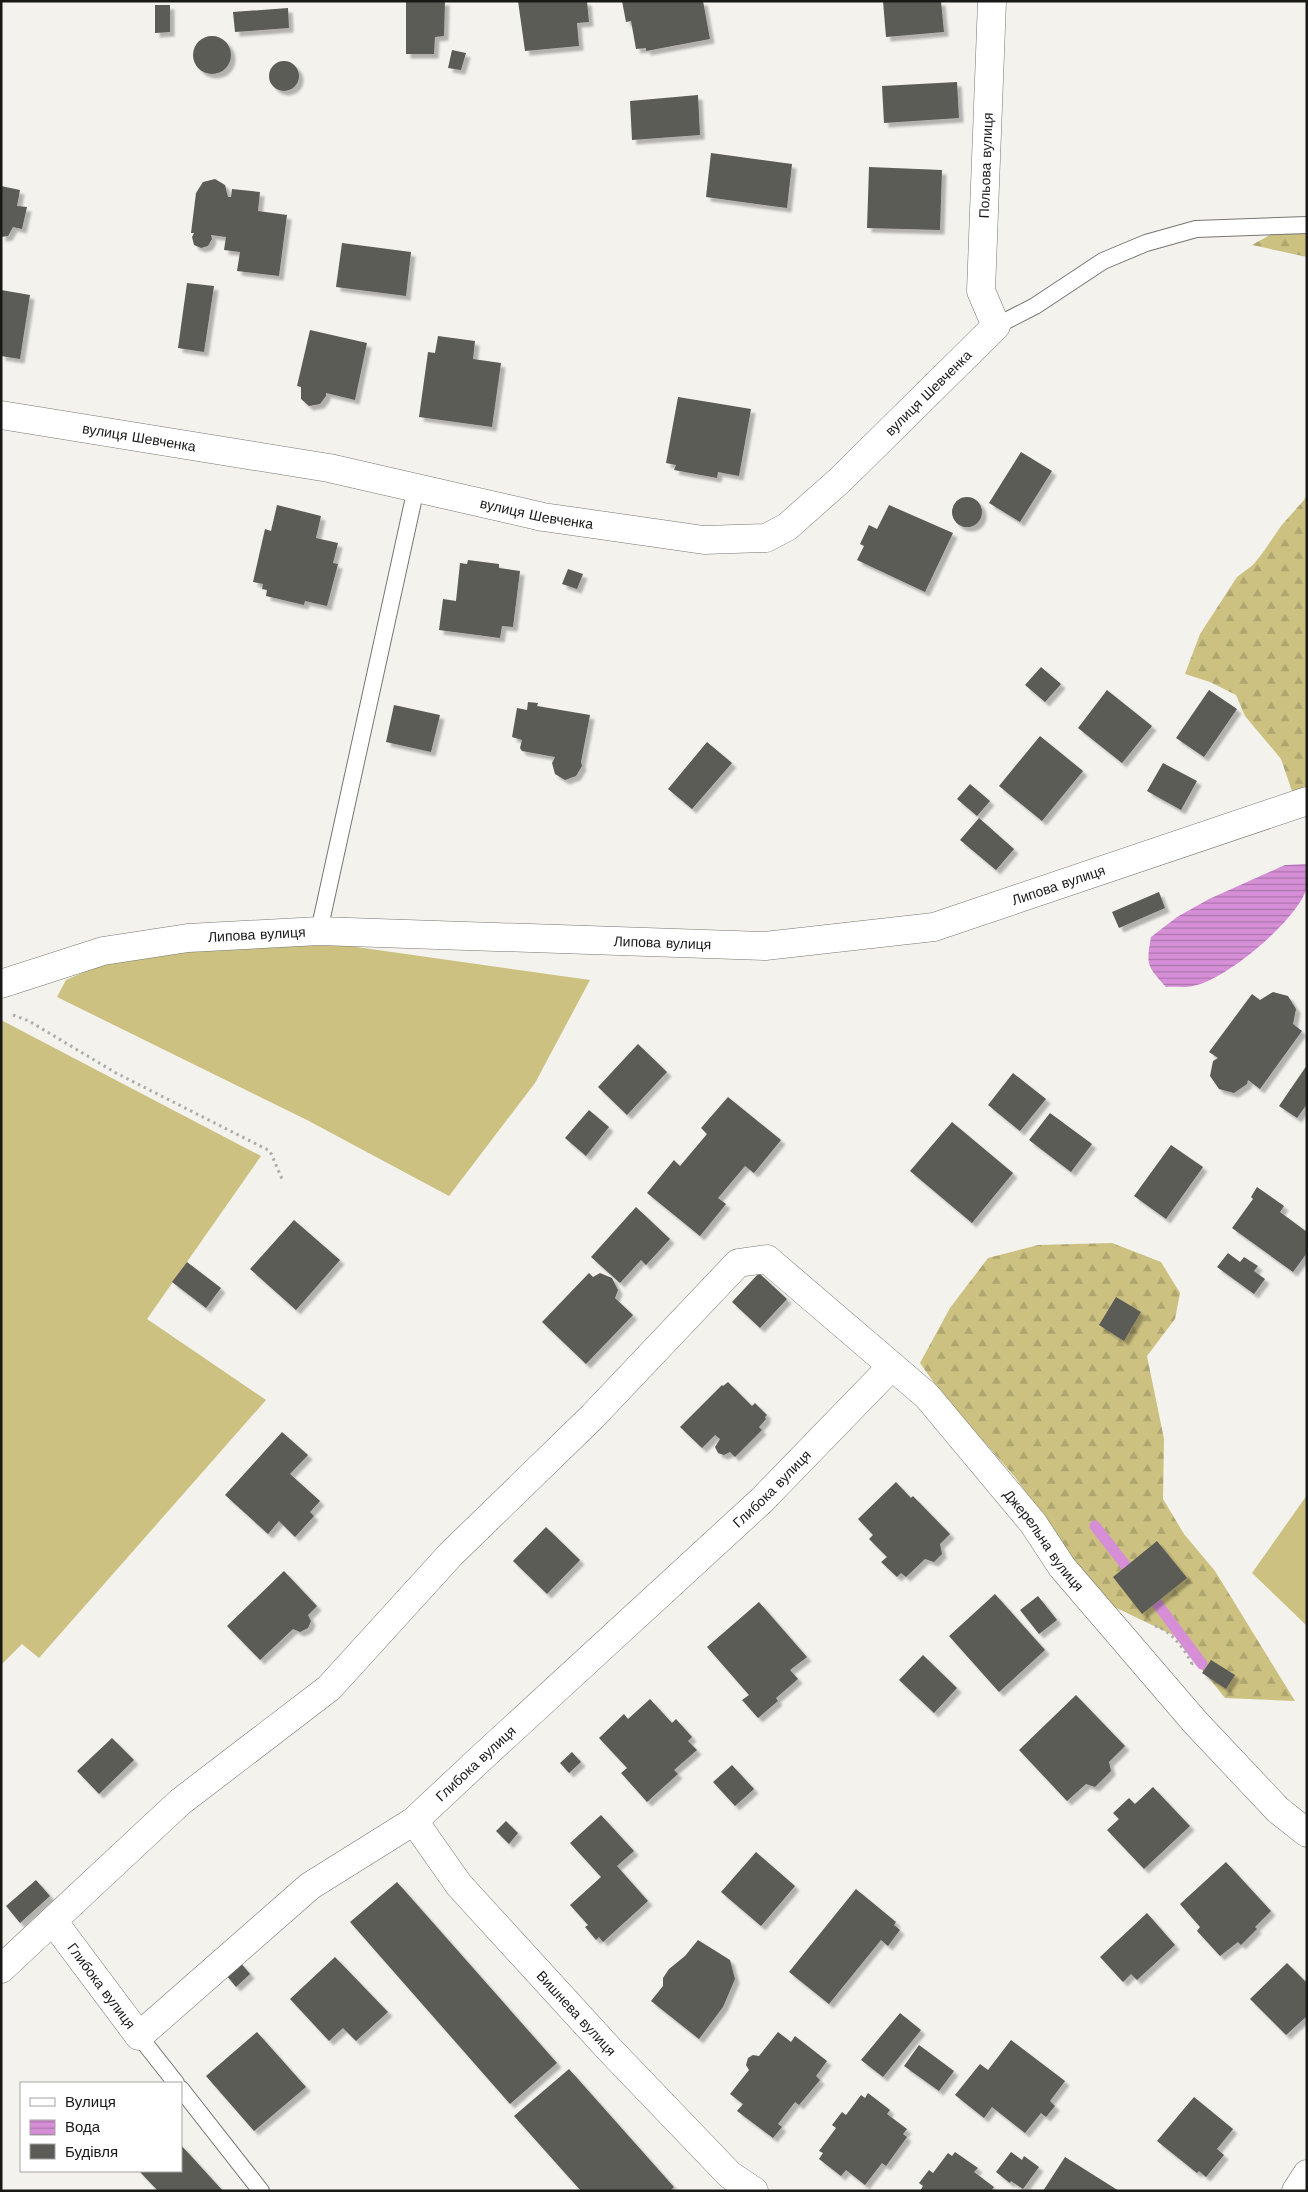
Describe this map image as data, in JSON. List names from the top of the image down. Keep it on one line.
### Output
{"streets":{"street":["Польова вулиця","вулиця Шевченка","Липова вулиця","Глибока вулиця","Джерельна вулиця","Вишнева вулиця"]},"crossings":[["Польова вулиця","вулиця Шевченка"],["Глибока вулиця","Джерельна вулиця"],["Глибока вулиця","Вишнева вулиця"]],"legend":["Вулиця","Вода","Будівля"]}
